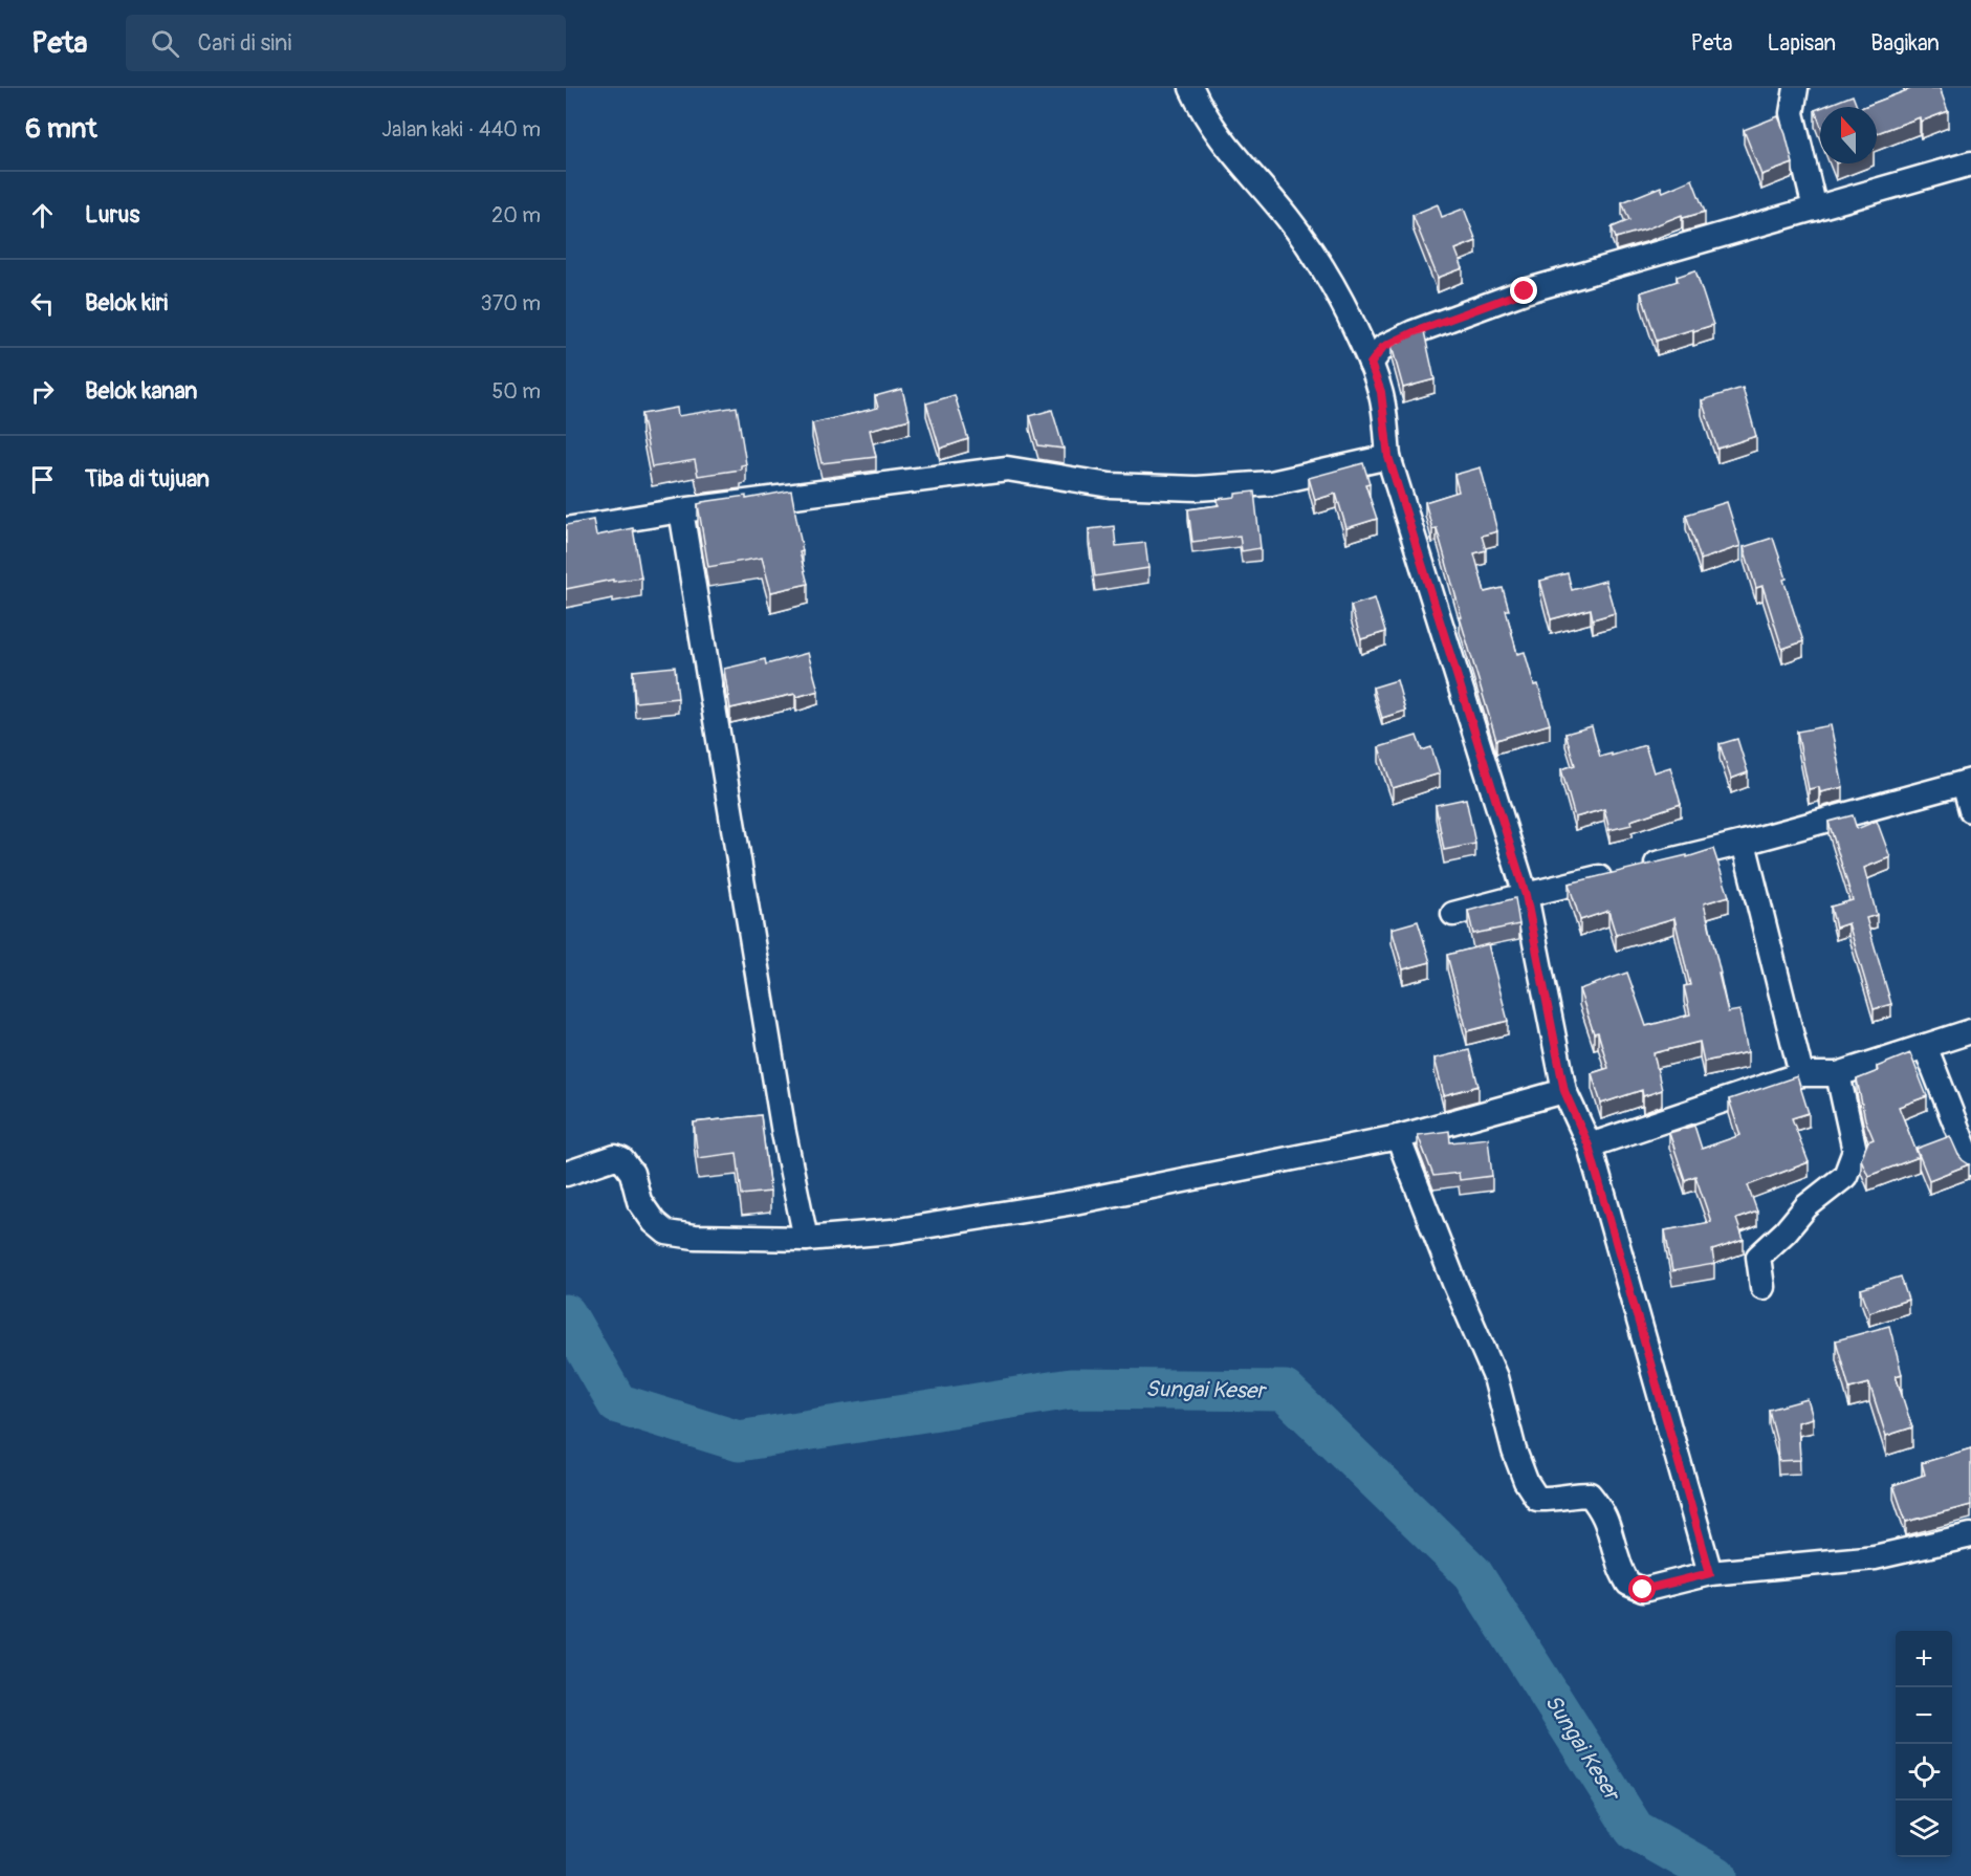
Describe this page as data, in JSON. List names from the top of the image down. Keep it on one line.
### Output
{"water":["Sungai Keser"],"north":"top","page":{"header":"Peta","search":"Cari di sini","nav":["Peta","Lapisan","Bagikan"],"heading":["6 mnt","Jalan kaki · 440 m"],"list":[["Lurus","20 m"],["Belok kiri","370 m"],["Belok kanan","50 m"],"Tiba di tujuan"],"map_buttons":["+","−"]}}
